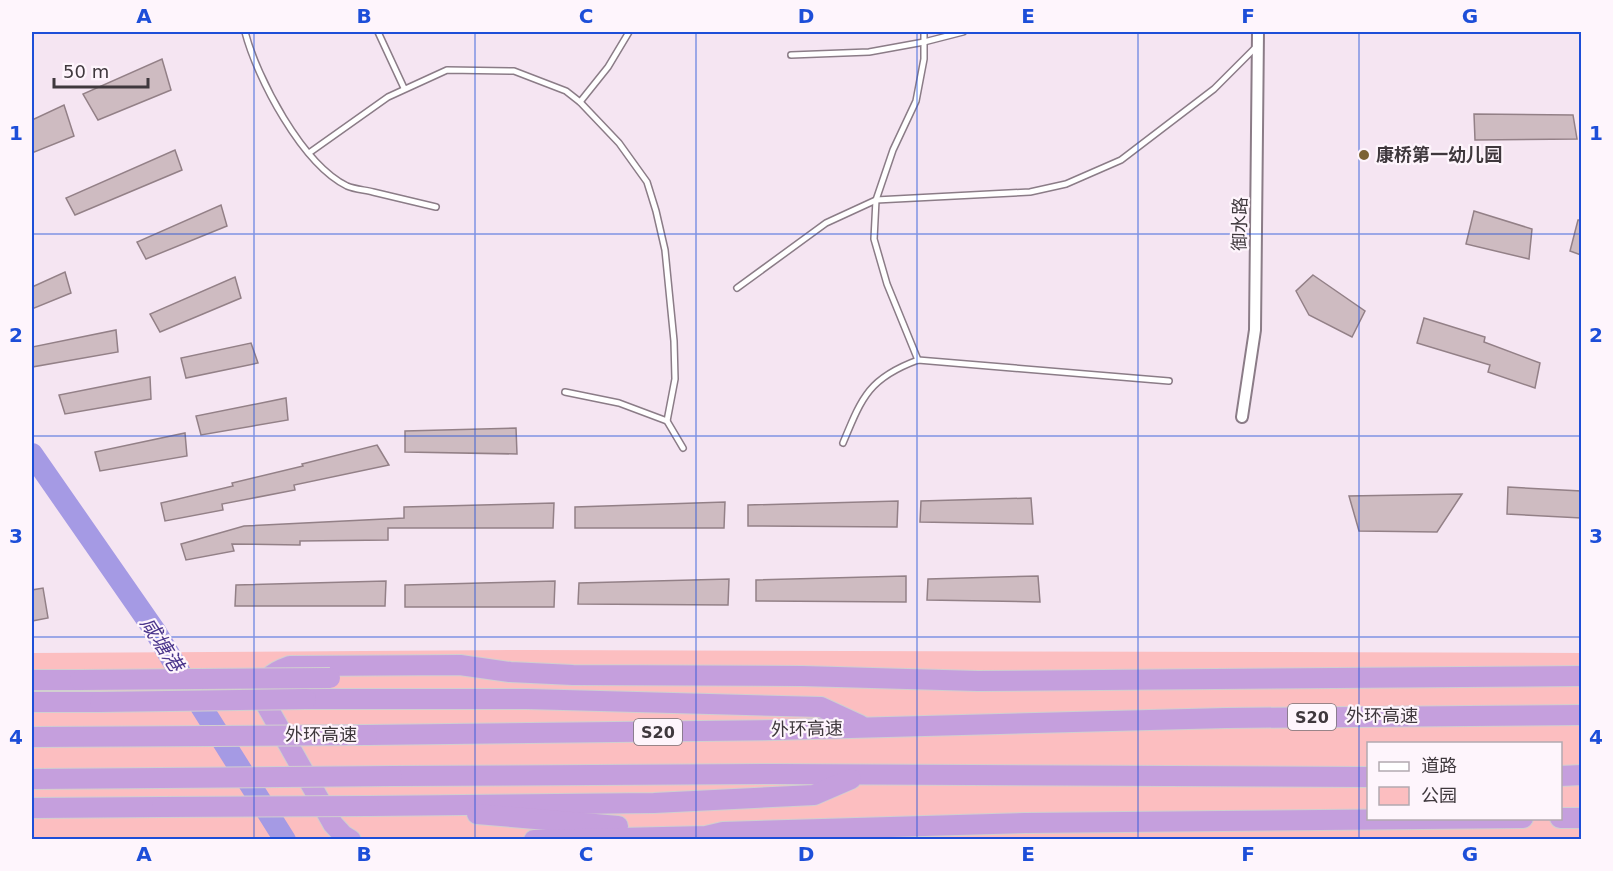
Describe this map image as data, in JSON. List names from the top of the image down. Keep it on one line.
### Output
{"streets":{"highway":["外环高速","S20"],"street":["御水路"]},"water":["咸塘港"],"places":["康桥第一幼儿园"],"legend":["道路","公园"],"scale_bar":"50 m","grid":{"columns":["A","B","C","D","E","F","G"],"rows":["1","2","3","4"]}}
